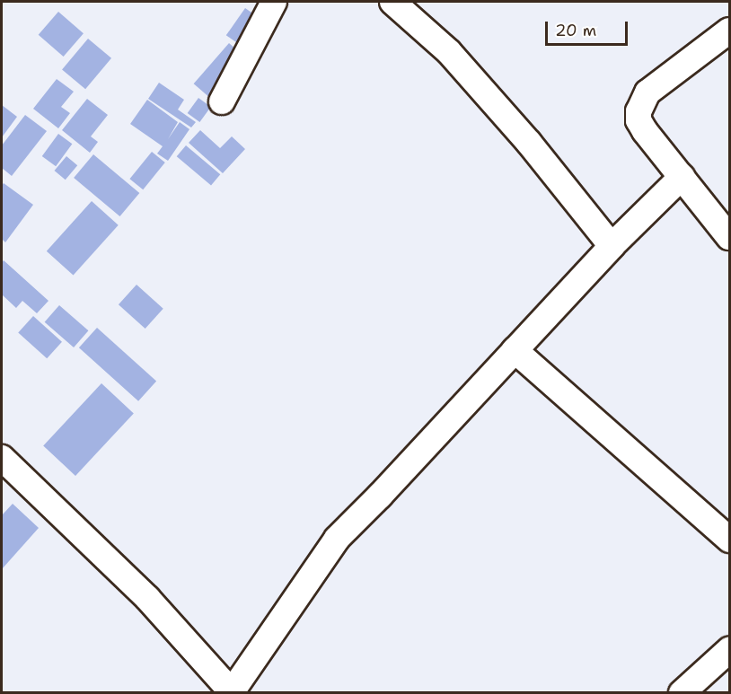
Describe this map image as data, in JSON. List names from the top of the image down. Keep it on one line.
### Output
{"scale_bar":"20 m"}
